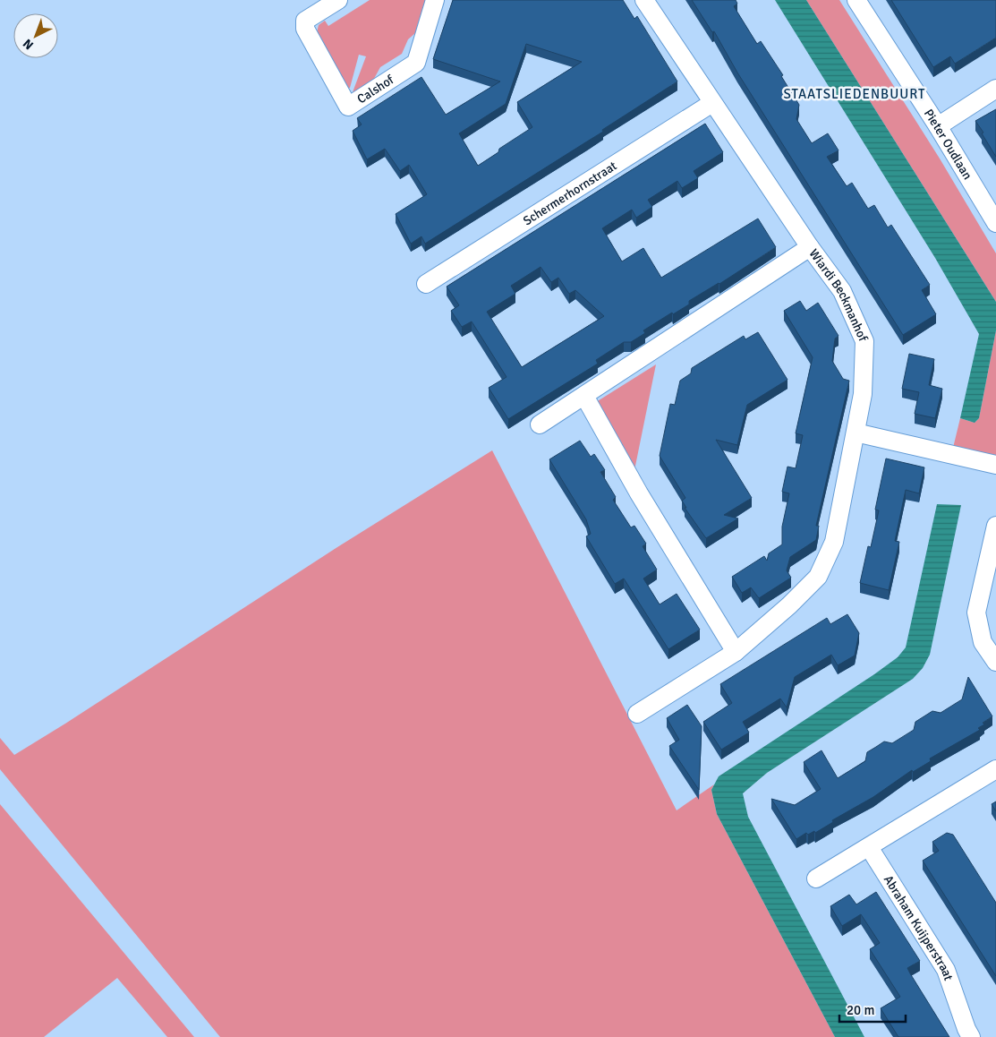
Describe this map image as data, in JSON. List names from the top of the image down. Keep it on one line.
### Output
{"streets":{"street":["Calshof","Pieter Oudlaan","Schermerhornstraat","Wiardi Beckmanhof","Abraham Kuijperstraat"]},"districts":["STAATSLIEDENBUURT"],"scale_bar":"20 m","north":"bottom left"}
